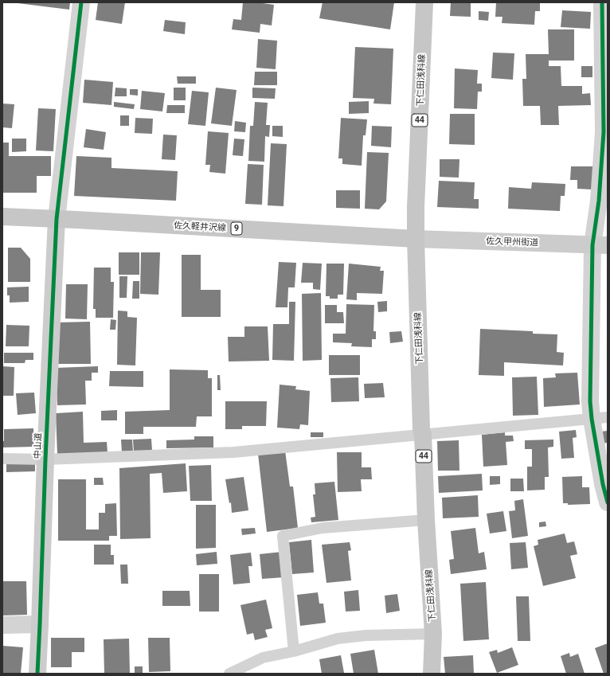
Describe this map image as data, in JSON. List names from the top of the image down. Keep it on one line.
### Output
{"streets":{"main road":["下仁田浅科線","44","佐久軽井沢線","9"],"street":["佐久甲州街道","中山道"]},"crossings":[["下仁田浅科線","佐久軽井沢線"],["下仁田浅科線","佐久甲州街道"],["佐久軽井沢線","佐久甲州街道"],["佐久軽井沢線","中山道"]]}
